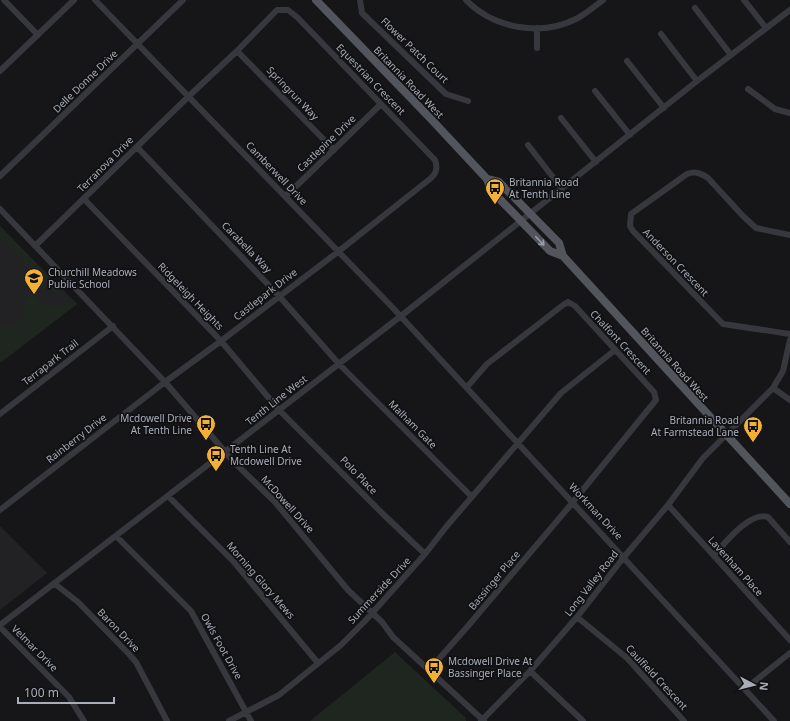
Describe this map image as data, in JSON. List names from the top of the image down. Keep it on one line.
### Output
{"streets":{"main road":["Britannia Road West"],"street":["Flower Patch Court","Equestrian Crescent","Delle Donne Drive","Springrun Way","Castlepine Drive","Terranova Drive","Camberwell Drive","Carabella Way","Anderson Crescent","Castlepark Drive","Ridgeleigh Heights","Chalfont Crescent","Terrapark Trail","Tenth Line West","Malham Gate","Rainberry Drive","Polo Place","McDowell Drive","Workman Drive","Lavenham Place","Morning Glory Mews","Bassinger Place","Long Valley Road","Summerside Drive","Baron Drive","Owls Foot Drive","Velmar Drive","Caulfield Crescent"]},"crossings":[["Equestrian Crescent","Springrun Way"],["Equestrian Crescent","Castlepine Drive"],["Equestrian Crescent","Terranova Drive"],["Equestrian Crescent","Camberwell Drive"],["Equestrian Crescent","Castlepark Drive"],["Delle Donne Drive","Camberwell Drive"],["Britannia Road West","Tenth Line West"],["Britannia Road West","Long Valley Road"],["Springrun Way","Castlepine Drive"],["Castlepine Drive","Camberwell Drive"],["Terranova Drive","Camberwell Drive"],["Terranova Drive","Carabella Way"],["Terranova Drive","Ridgeleigh Heights"],["Terranova Drive","McDowell Drive"],["Camberwell Drive","Castlepark Drive"],["Camberwell Drive","Tenth Line West"],["Camberwell Drive","Workman Drive"],["Carabella Way","Castlepark Drive"],["Carabella Way","Tenth Line West"],["Carabella Way","Malham Gate"],["Castlepark Drive","Ridgeleigh Heights"],["Castlepark Drive","Rainberry Drive"],["Castlepark Drive","McDowell Drive"],["Ridgeleigh Heights","Tenth Line West"],["Ridgeleigh Heights","Polo Place"],["Chalfont Crescent","Workman Drive"],["Chalfont Crescent","Bassinger Place"],["Chalfont Crescent","Summerside Drive"],["Terrapark Trail","McDowell Drive"],["Tenth Line West","Malham Gate"],["Tenth Line West","Polo Place"],["Tenth Line West","McDowell Drive"],["Tenth Line West","Workman Drive"],["Tenth Line West","Morning Glory Mews"],["Tenth Line West","Baron Drive"],["Tenth Line West","Owls Foot Drive"],["Tenth Line West","Velmar Drive"],["Malham Gate","Summerside Drive"],["Rainberry Drive","McDowell Drive"],["Polo Place","Summerside Drive"],["McDowell Drive","Bassinger Place"],["McDowell Drive","Long Valley Road"],["McDowell Drive","Summerside Drive"],["Workman Drive","Bassinger Place"],["Workman Drive","Long Valley Road"],["Workman Drive","Summerside Drive"],["Lavenham Place","Long Valley Road"],["Morning Glory Mews","Summerside Drive"],["Long Valley Road","Caulfield Crescent"],["Summerside Drive","Owls Foot Drive"]],"places":{"bus stop":["Britannia Road At Tenth Line","Mcdowell Drive At Tenth Line","Britannia Road At Farmstead Lane","Tenth Line At Mcdowell Drive","Mcdowell Drive At Bassinger Place"],"school or university":["Churchill Meadows Public School"]},"scale_bar":"100 m","north":"right"}
